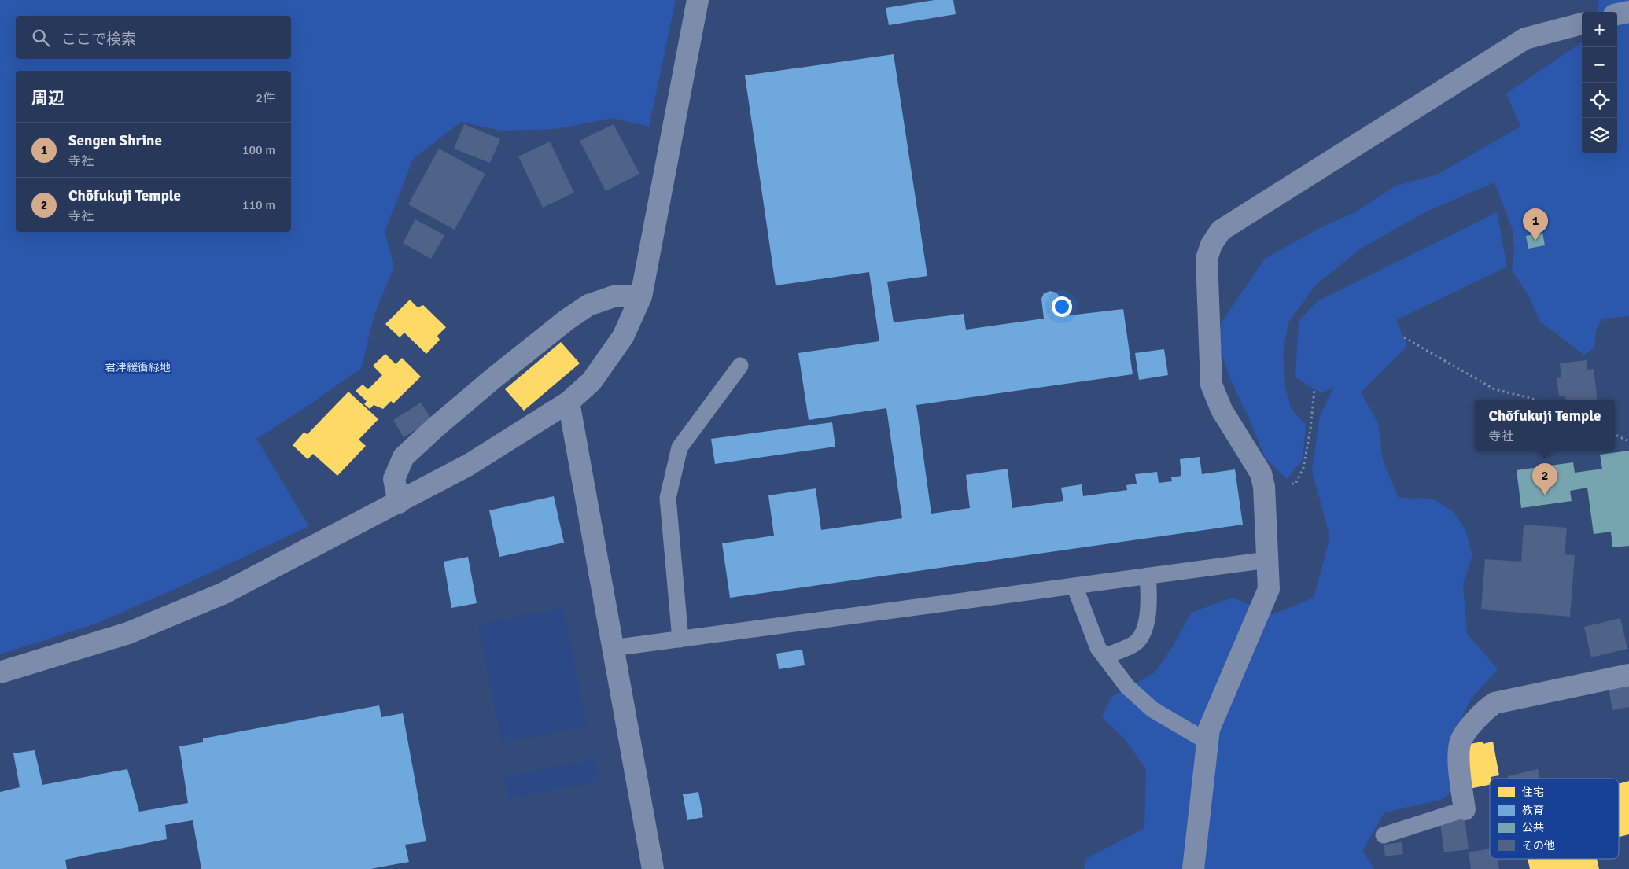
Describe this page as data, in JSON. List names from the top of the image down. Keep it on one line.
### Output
{"parks":["君津緩衝緑地"],"legend":["住宅","教育","公共","その他"],"page":{"map_buttons":["+","−"],"search":"ここで検索","heading":["周辺","2件"],"list":[{"mark":"1","name":"Sengen Shrine","note":"寺社","value":"100 m"},{"mark":"2","name":"Chōfukuji Temple","note":"寺社","value":"110 m"}],"pins":["1","2"],"popup":["Chōfukuji Temple","寺社"]}}
